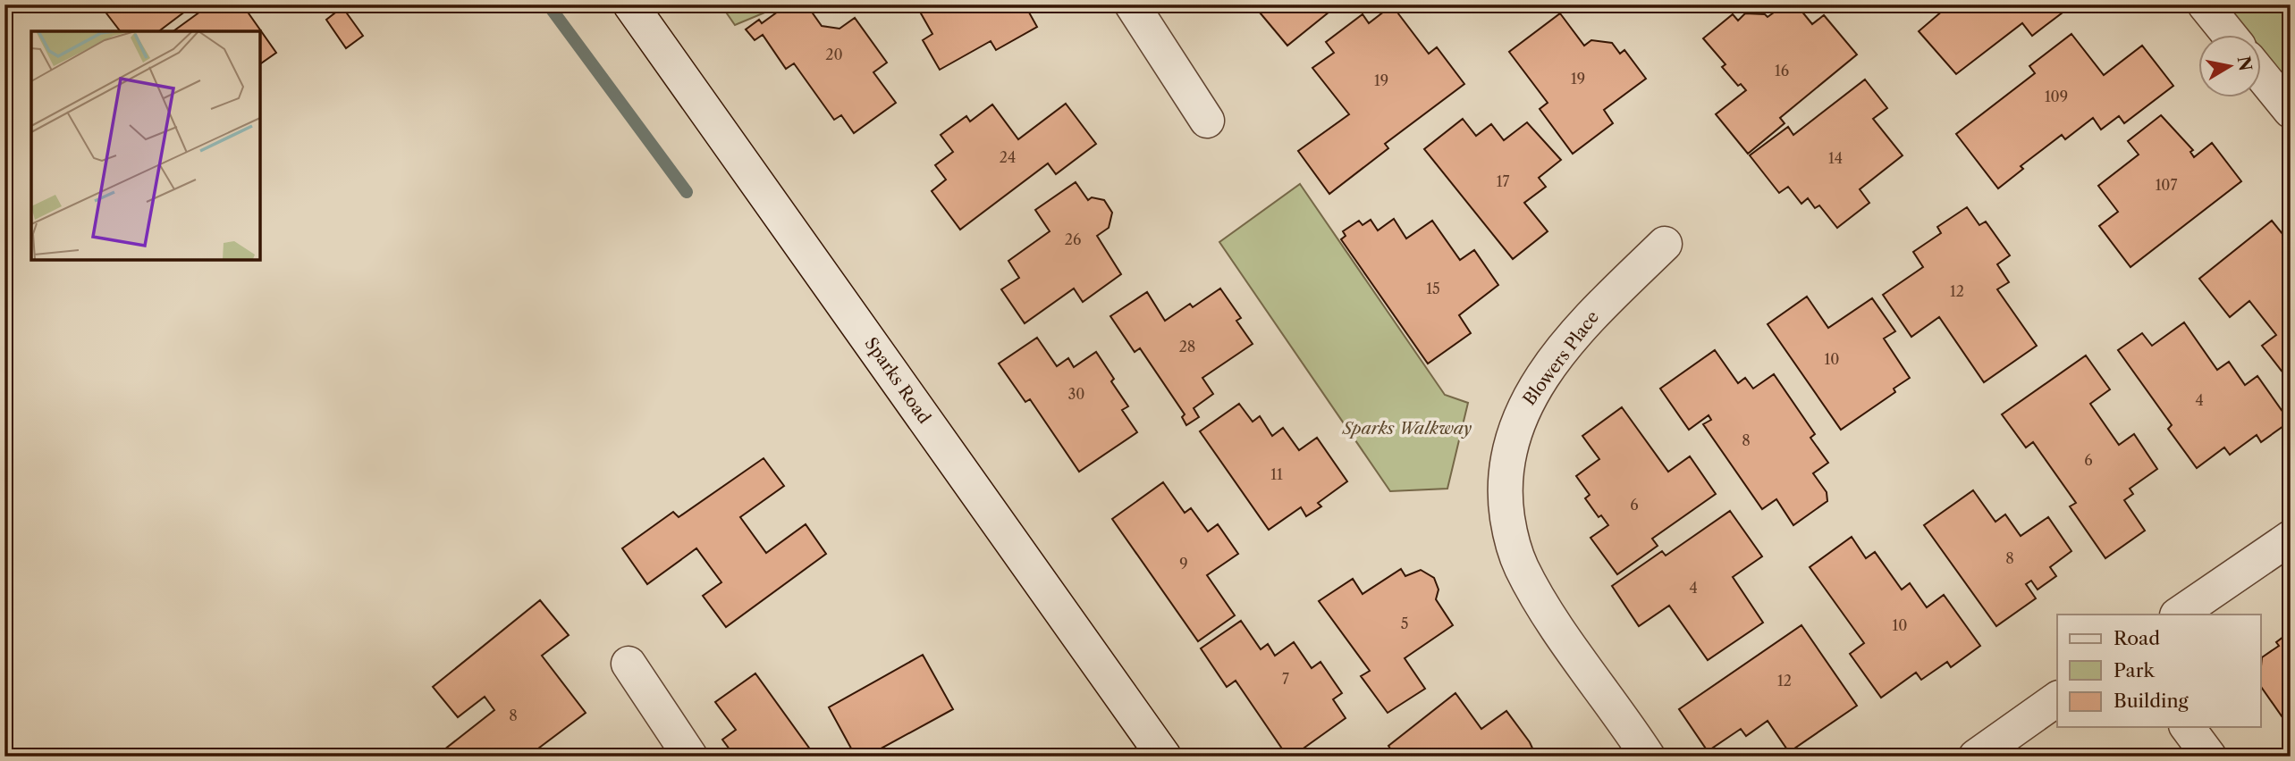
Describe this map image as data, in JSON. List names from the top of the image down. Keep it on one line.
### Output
{"streets":{"street":["Blowers Place","Sparks Road"]},"parks":["Sparks Walkway"],"house_numbers":["20","16","19","19","109","24","14","17","107","26","15","12","28","10","30","4","8","6","11","6","8","9","4","5","10","7","12","8"],"legend":["Road","Park","Building"],"north":"right"}
